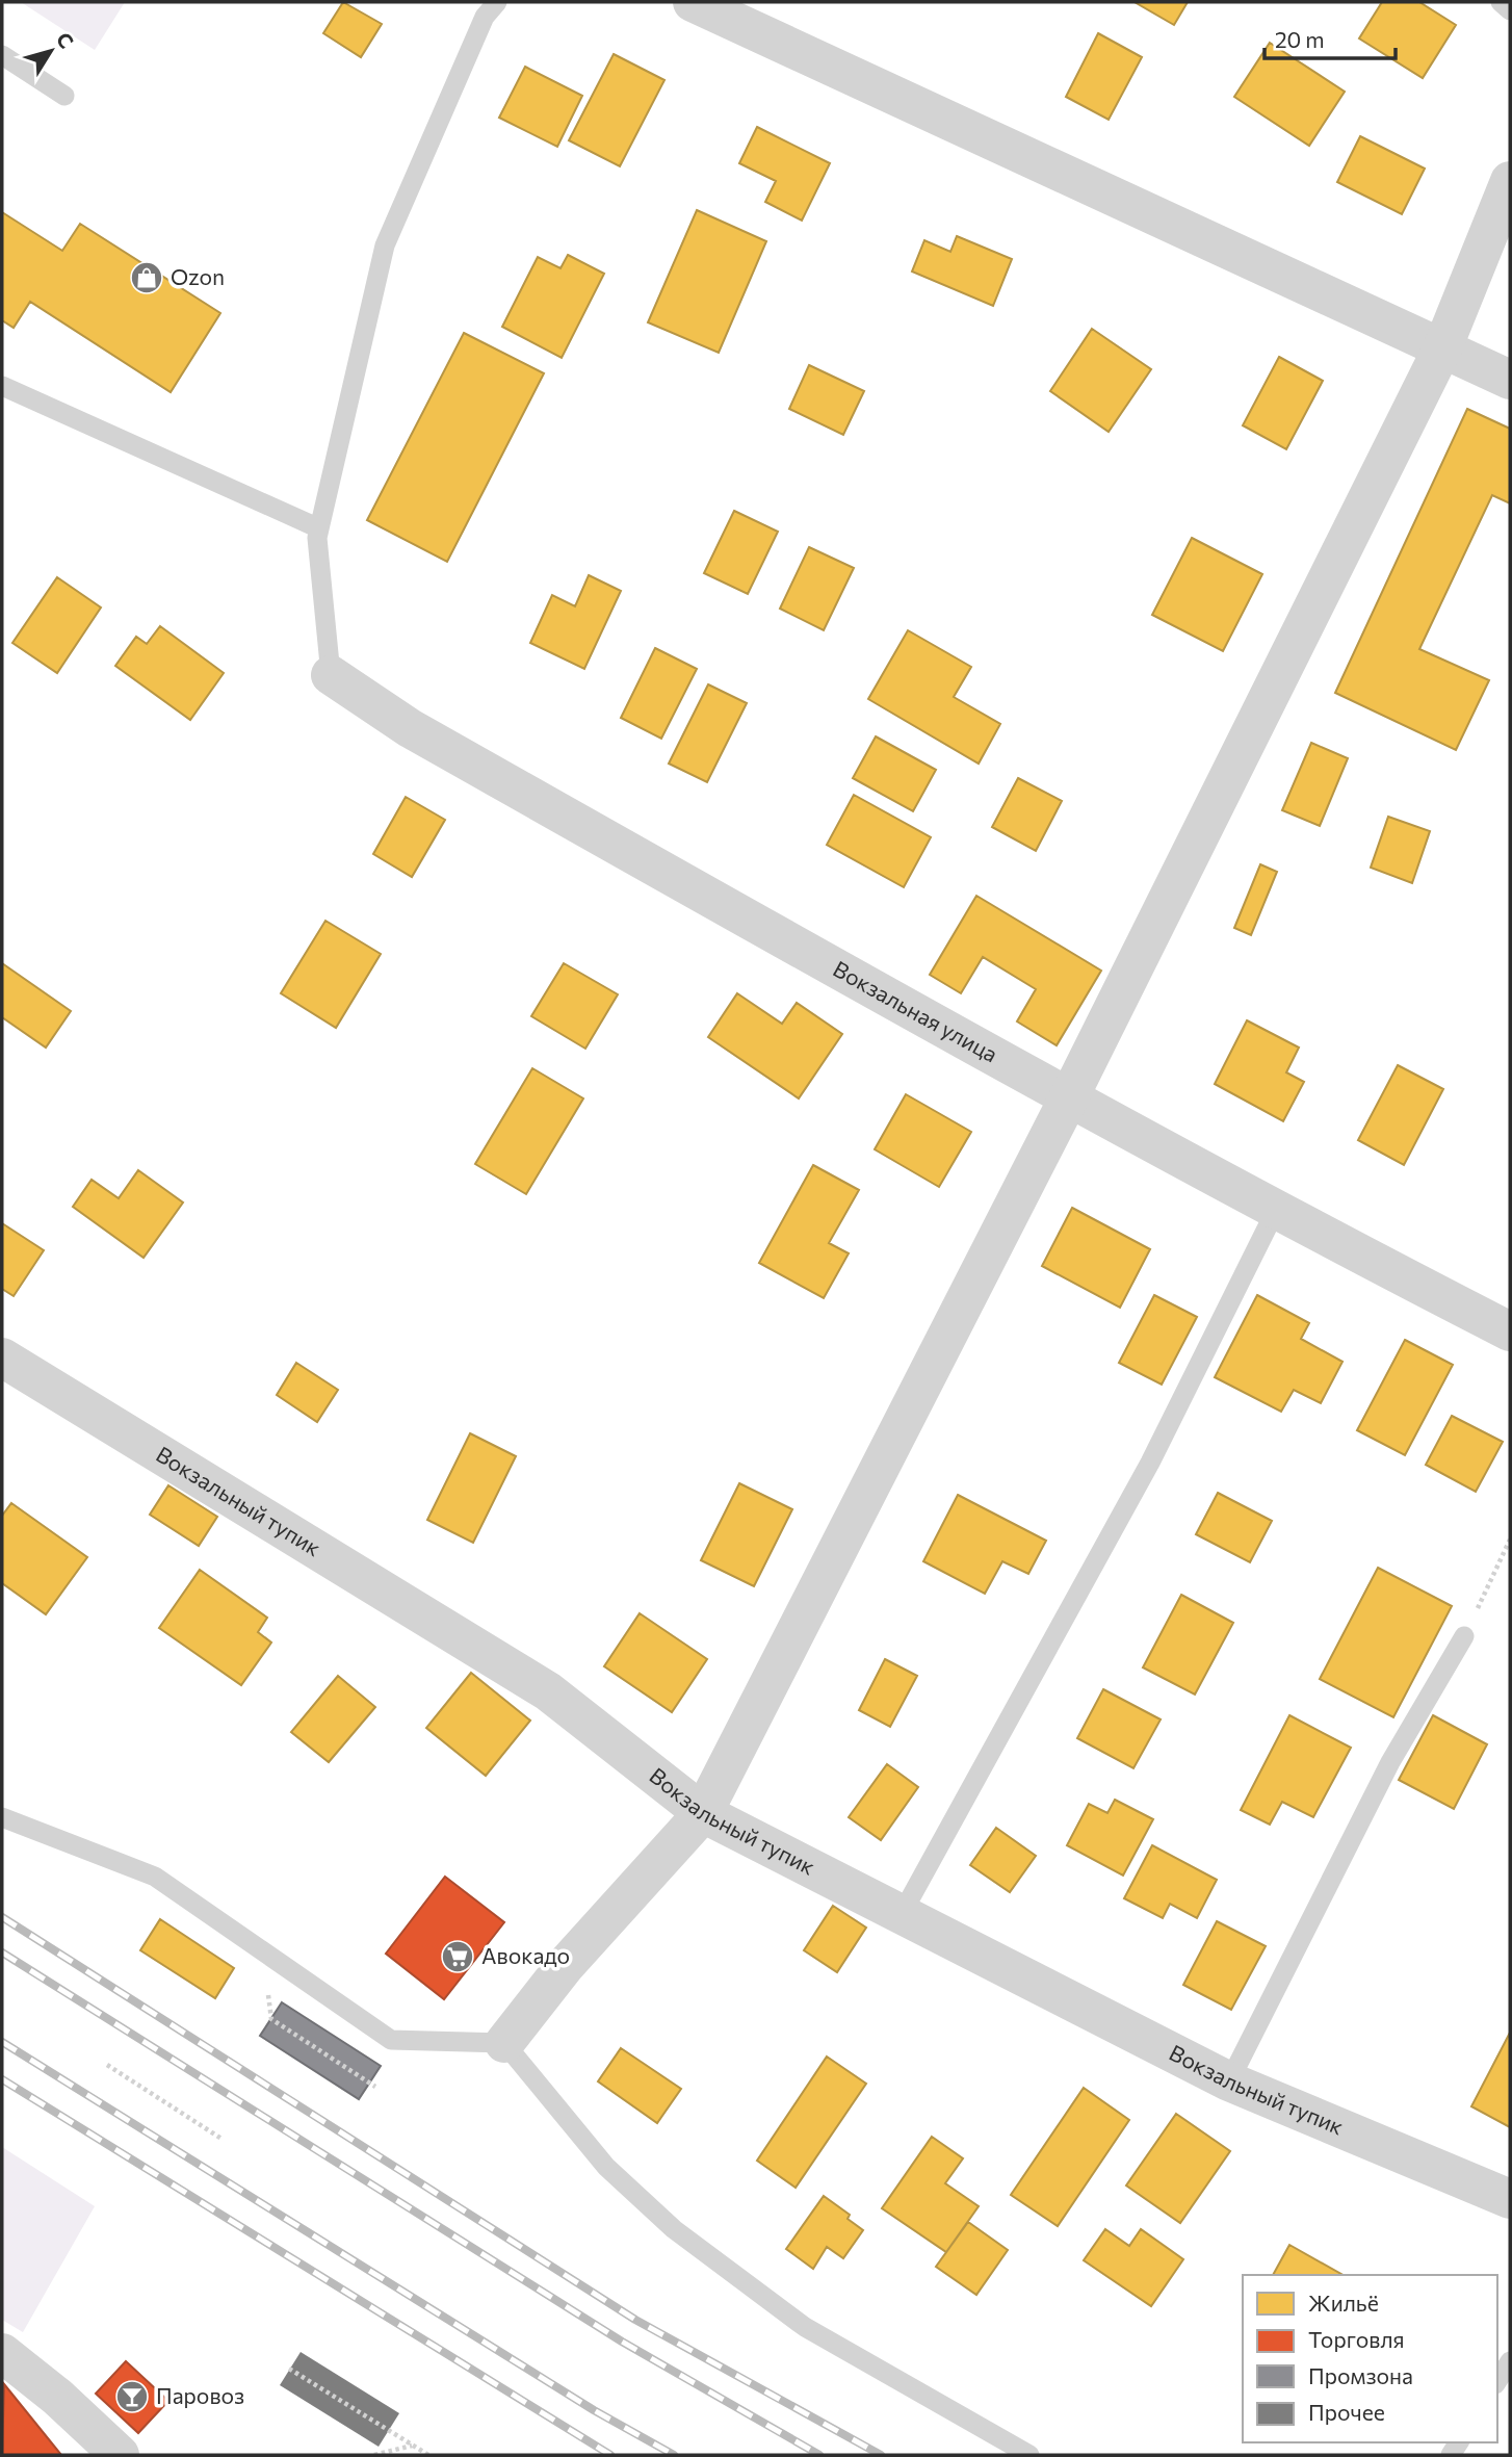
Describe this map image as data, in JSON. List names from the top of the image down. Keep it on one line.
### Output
{"streets":{"street":["Вокзальная улица","Вокзальный тупик"]},"places":{"shop":["Ozon"],"supermarket":["Авокадо"],"bar":["Паровоз"]},"legend":["Жильё","Торговля","Промзона","Прочее"],"scale_bar":"20 m","north":"top right"}
